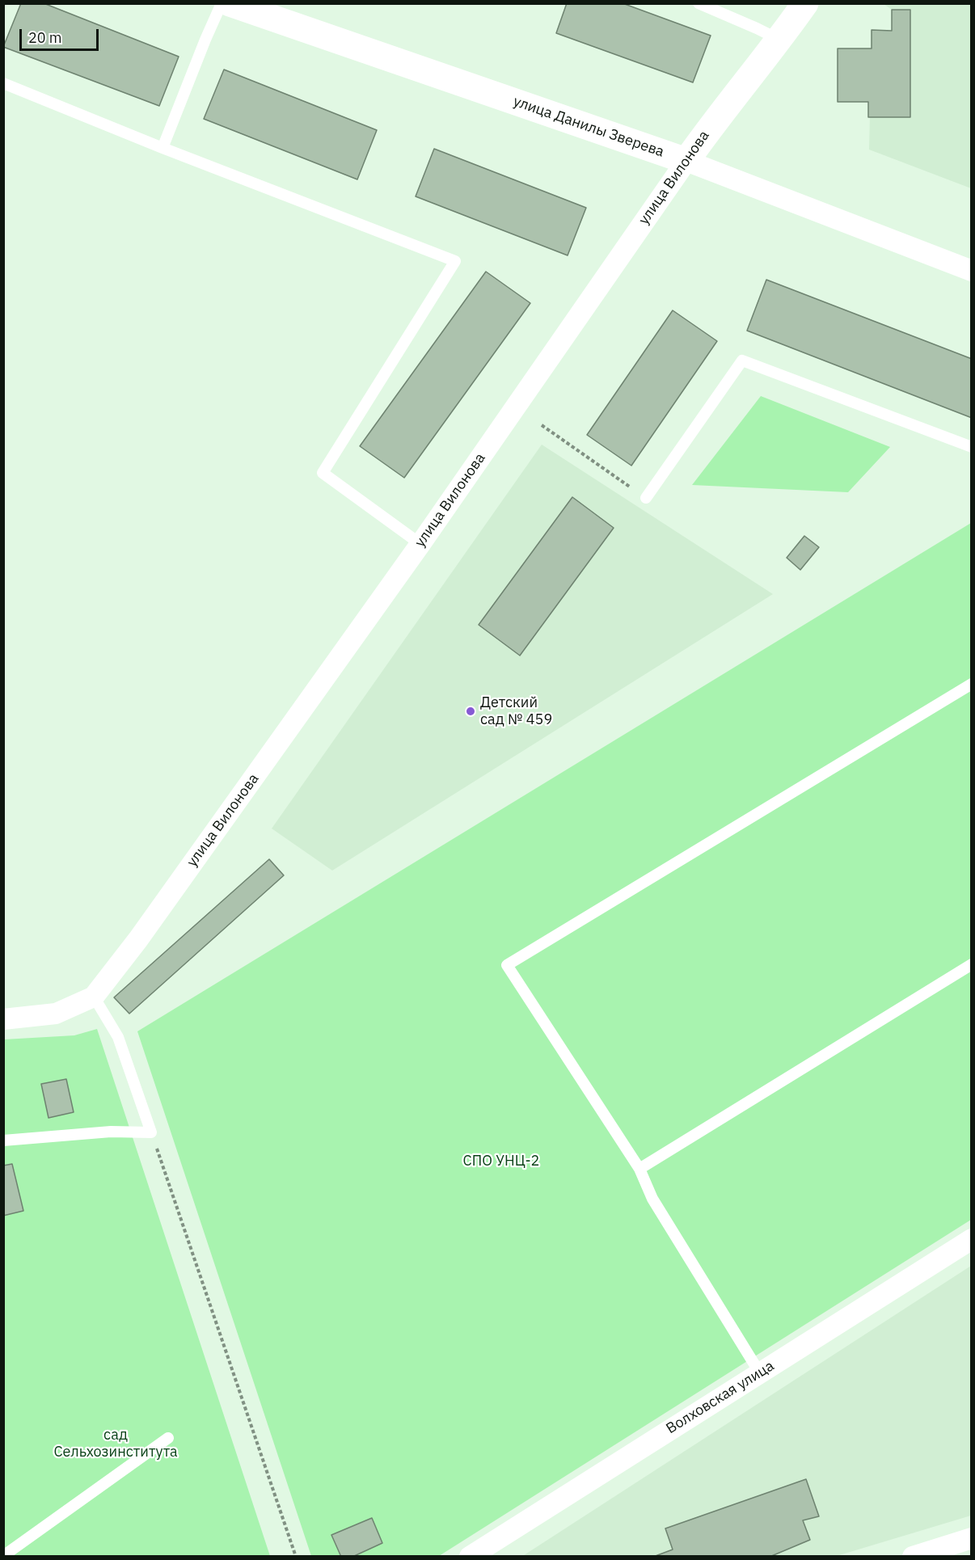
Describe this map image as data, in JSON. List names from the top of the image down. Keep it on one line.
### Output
{"streets":{"street":["улица Данилы Зверева","улица Вилонова","Волховская улица"]},"crossings":[["улица Данилы Зверева","улица Вилонова"]],"parks":["СПО УНЦ-2","сад Сельхозинститута"],"places":["Детский сад № 459"],"scale_bar":"20 m"}
